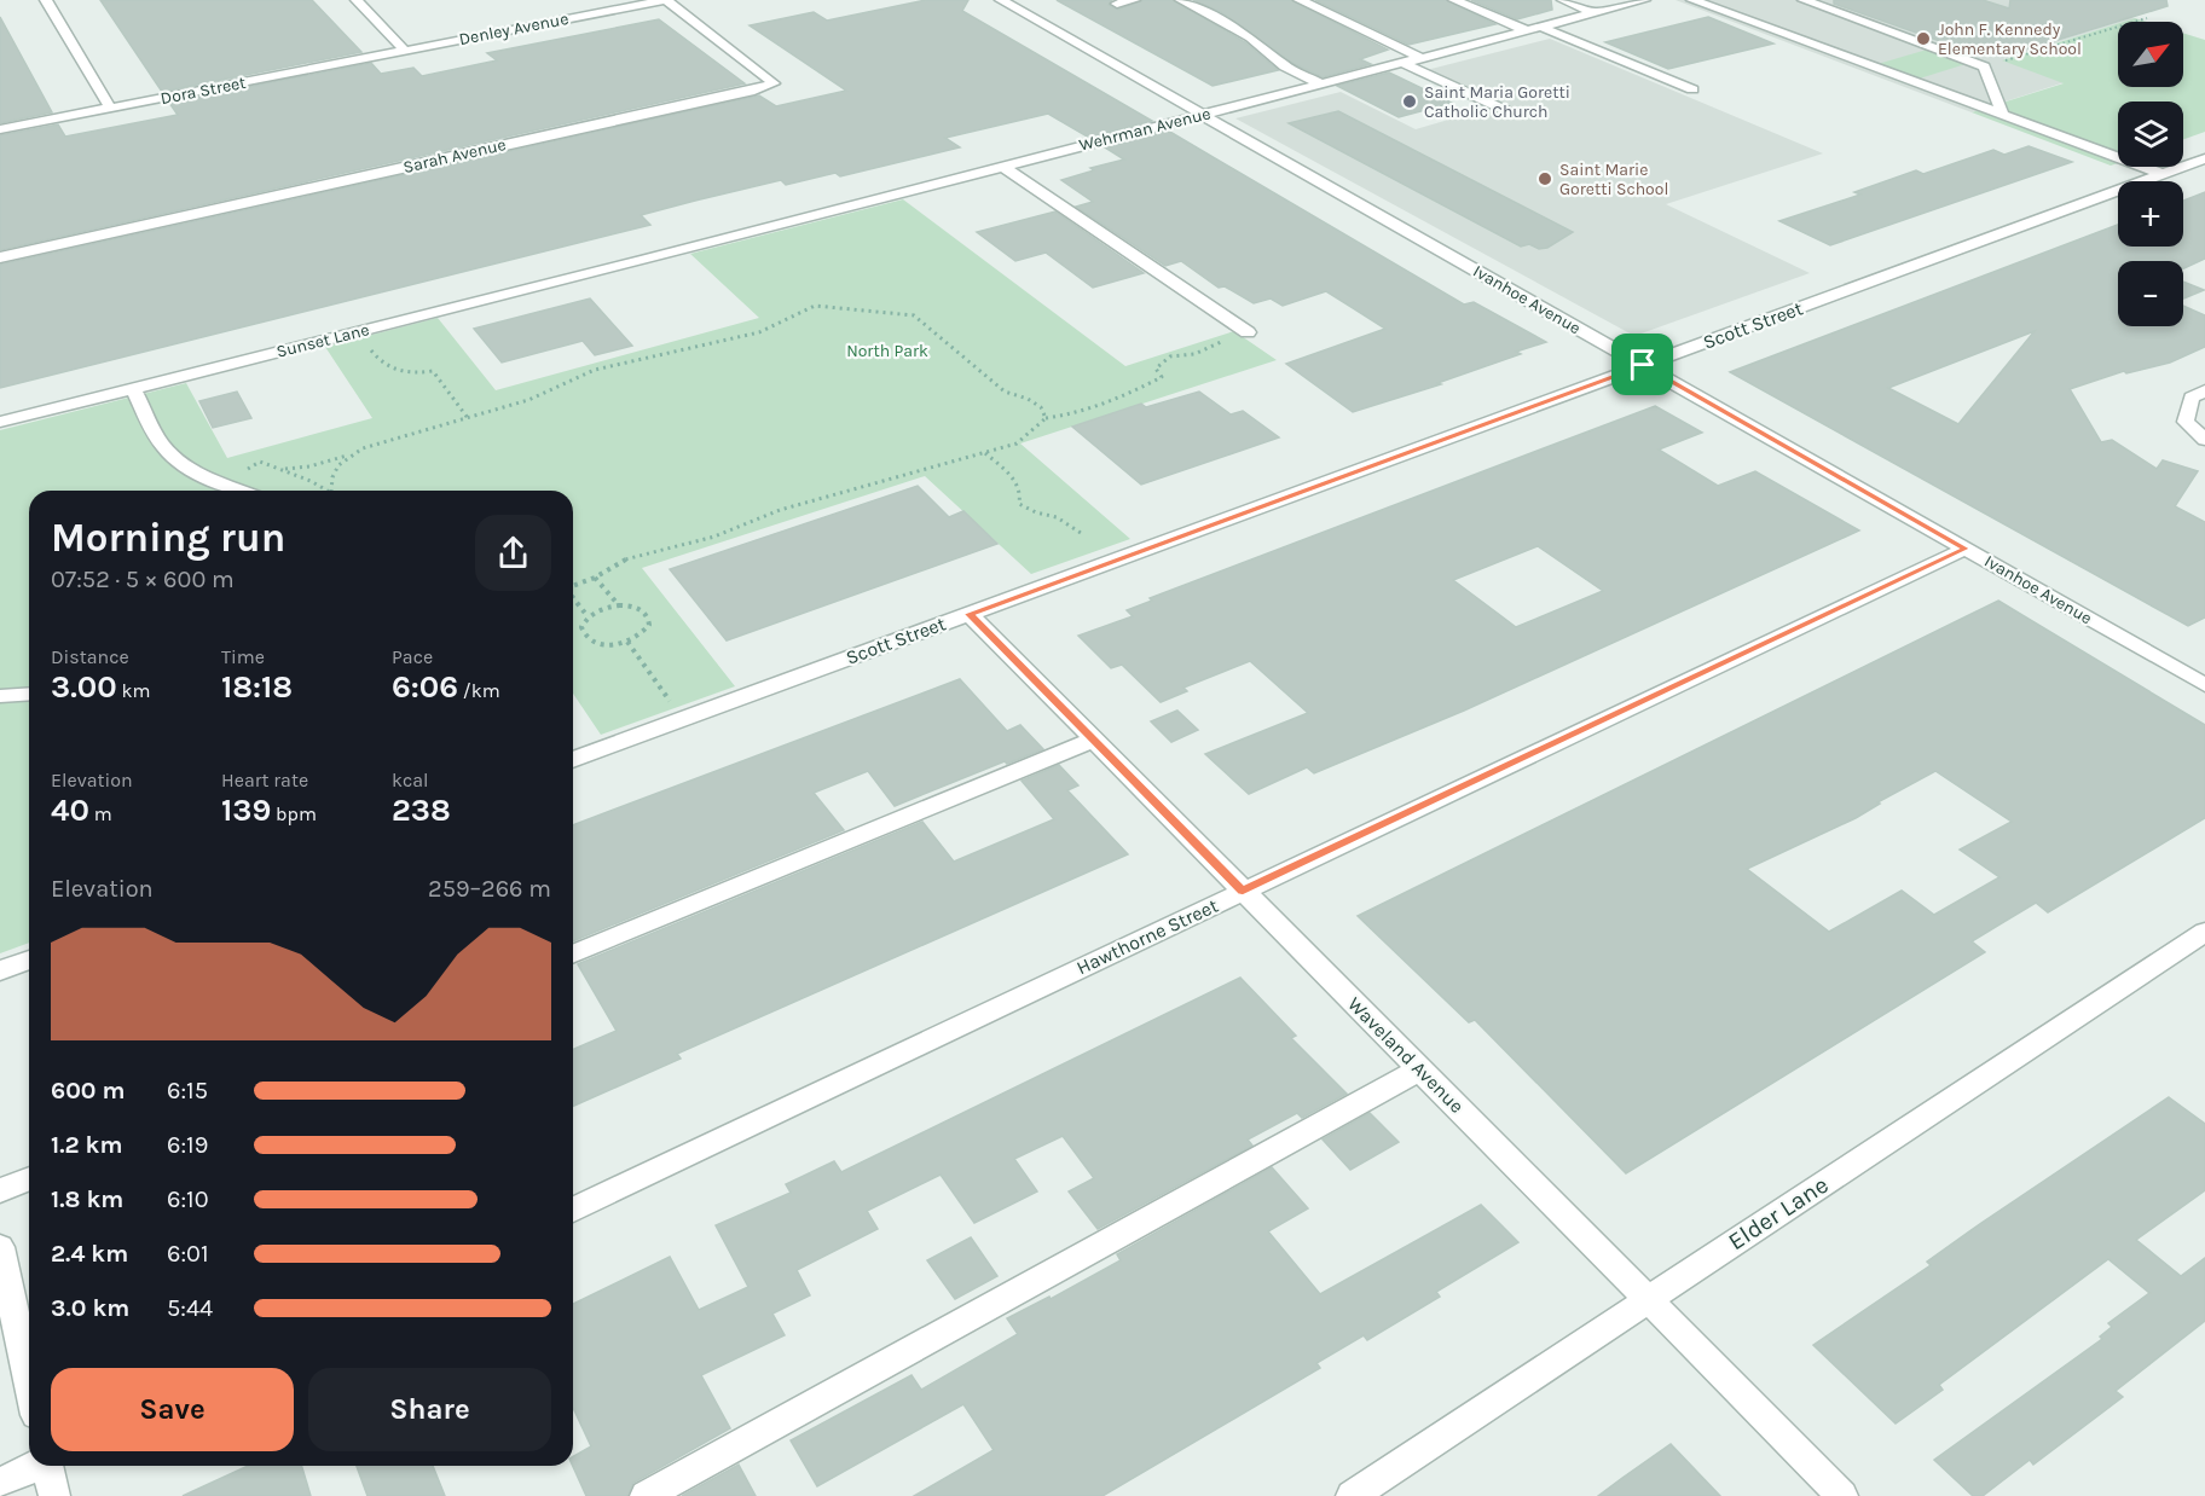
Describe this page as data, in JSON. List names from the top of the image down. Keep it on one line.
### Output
{"streets":{"street":["Denley Avenue","Dora Street","Wehrman Avenue","Sarah Avenue","Ivanhoe Avenue","Scott Street","Sunset Lane","Hawthorne Street","Waveland Avenue","Elder Lane"]},"crossings":[["Denley Avenue","Dora Street"],["Denley Avenue","Sarah Avenue"],["Wehrman Avenue","Ivanhoe Avenue"],["Wehrman Avenue","Sunset Lane"],["Ivanhoe Avenue","Scott Street"],["Ivanhoe Avenue","Hawthorne Street"],["Scott Street","Waveland Avenue"],["Hawthorne Street","Waveland Avenue"],["Waveland Avenue","Elder Lane"]],"parks":["North Park"],"places":["John F. Kennedy Elementary School","Saint Maria Goretti Catholic Church","Saint Marie Goretti School"],"north":"top right","page":{"map_buttons":["+","−"],"heading":["Morning run","07:52 · 5 × 600 m"],"stats":[["Distance","3.00 km"],["Time","18:18"],["Pace","6:06 /km"],["Elevation","40 m"],["Heart rate","139 bpm"],["kcal","238"]],"chart":["Elevation","259–266 m"],"list":[{"name":"600 m","note":"6:15"},{"name":"1.2 km","note":"6:19"},{"name":"1.8 km","note":"6:10"},{"name":"2.4 km","note":"6:01"},{"name":"3.0 km","note":"5:44"}],"buttons":["Save","Share"]}}
